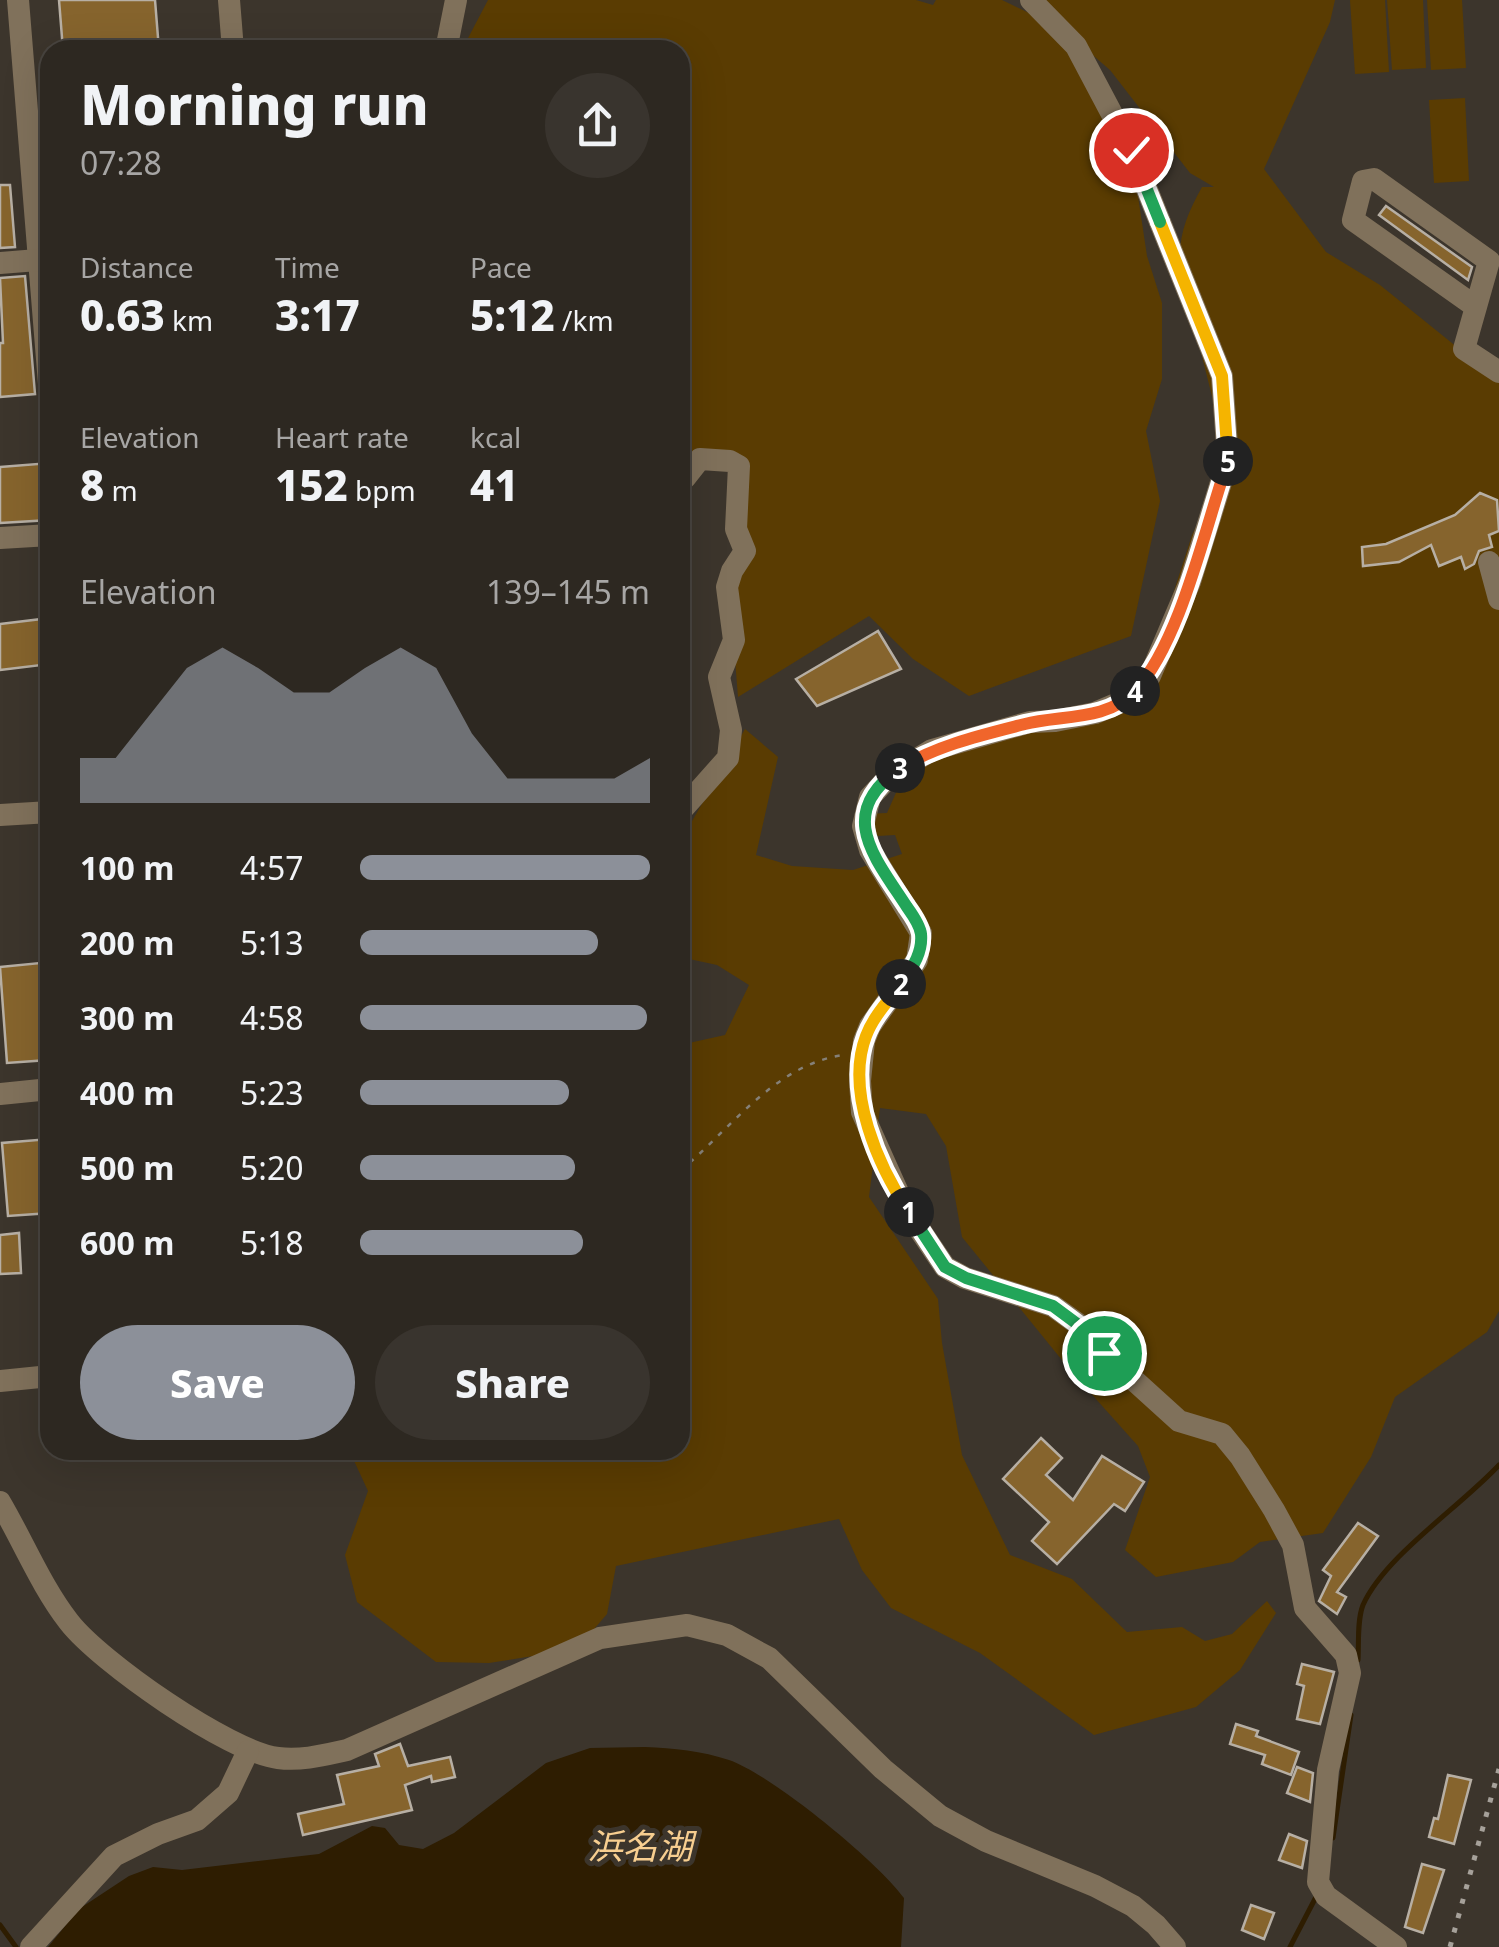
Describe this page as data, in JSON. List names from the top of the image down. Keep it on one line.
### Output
{"water":["浜名湖"],"page":{"heading":["Morning run","07:28"],"stats":[["Distance","0.63 km"],["Time","3:17"],["Pace","5:12 /km"],["Elevation","8 m"],["Heart rate","152 bpm"],["kcal","41"]],"pins":["5","4","3","2","1"],"chart":["Elevation","139–145 m"],"list":[{"name":"100 m","note":"4:57"},{"name":"200 m","note":"5:13"},{"name":"300 m","note":"4:58"},{"name":"400 m","note":"5:23"},{"name":"500 m","note":"5:20"},{"name":"600 m","note":"5:18"}],"buttons":["Save","Share"]}}
